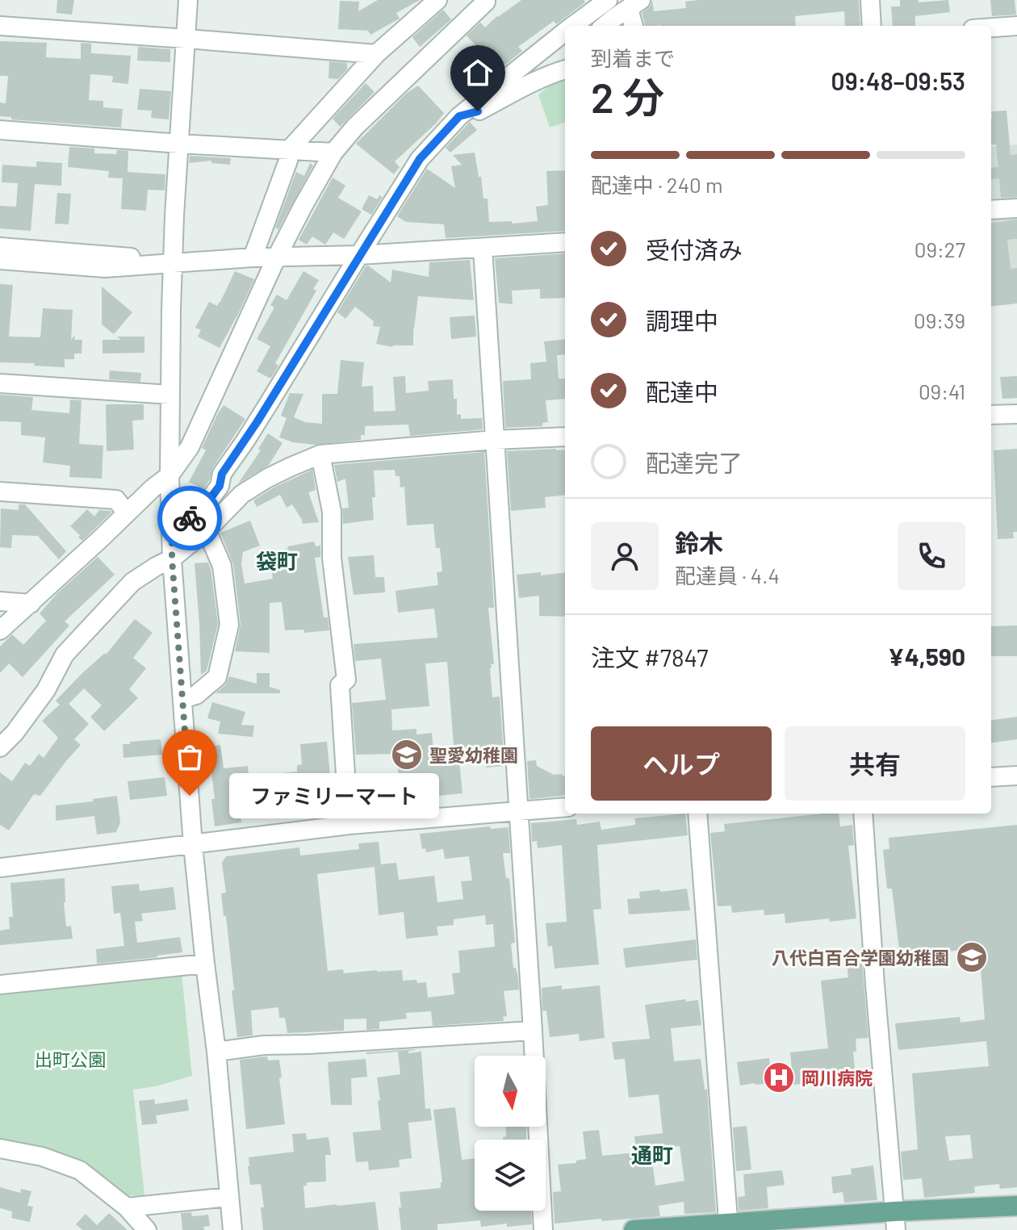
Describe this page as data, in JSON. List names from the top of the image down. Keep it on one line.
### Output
{"districts":["袋町","通町"],"parks":["出町公園"],"places":{"school or university":["聖愛幼稚園","八代白百合学園幼稚園"],"other":["ファミリーマート"],"hospital":["岡川病院"]},"north":"bottom","page":{"heading":["2 分","到着まで","09:48–09:53"],"panel":["鈴木","配達員 · 4.4","注文 #7847","¥4,590"],"bar":"配達中 · 240 m","list":[["受付済み","09:27"],["調理中","09:39"],["配達中","09:41"],"配達完了"],"buttons":["ヘルプ","共有"],"bubble":"ファミリーマート"}}
